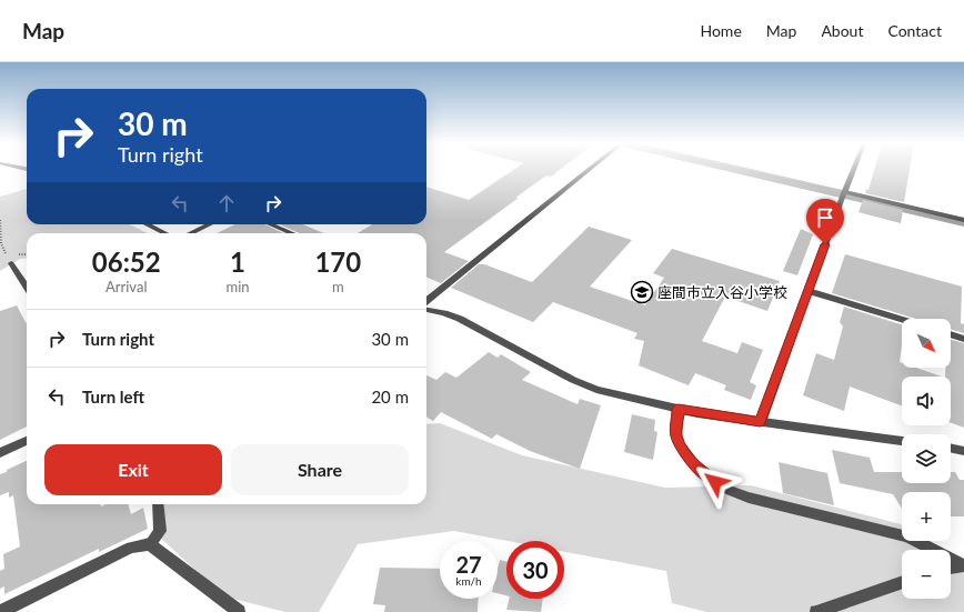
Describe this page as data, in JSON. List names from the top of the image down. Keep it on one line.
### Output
{"places":{"school or university":["座間市立入谷小学校"]},"north":"bottom right","page":{"header":"Map","nav":["Home","Map","About","Contact"],"turn":["30 m","Turn right"],"eta":["06:52","Arrival","1","min","170","m"],"list":[{"name":"Turn right","value":"30 m"},{"name":"Turn left","value":"20 m"}],"map_buttons":["+","−"],"buttons":["Exit","Share"],"speed":"27 km/h","limit":"30"}}
